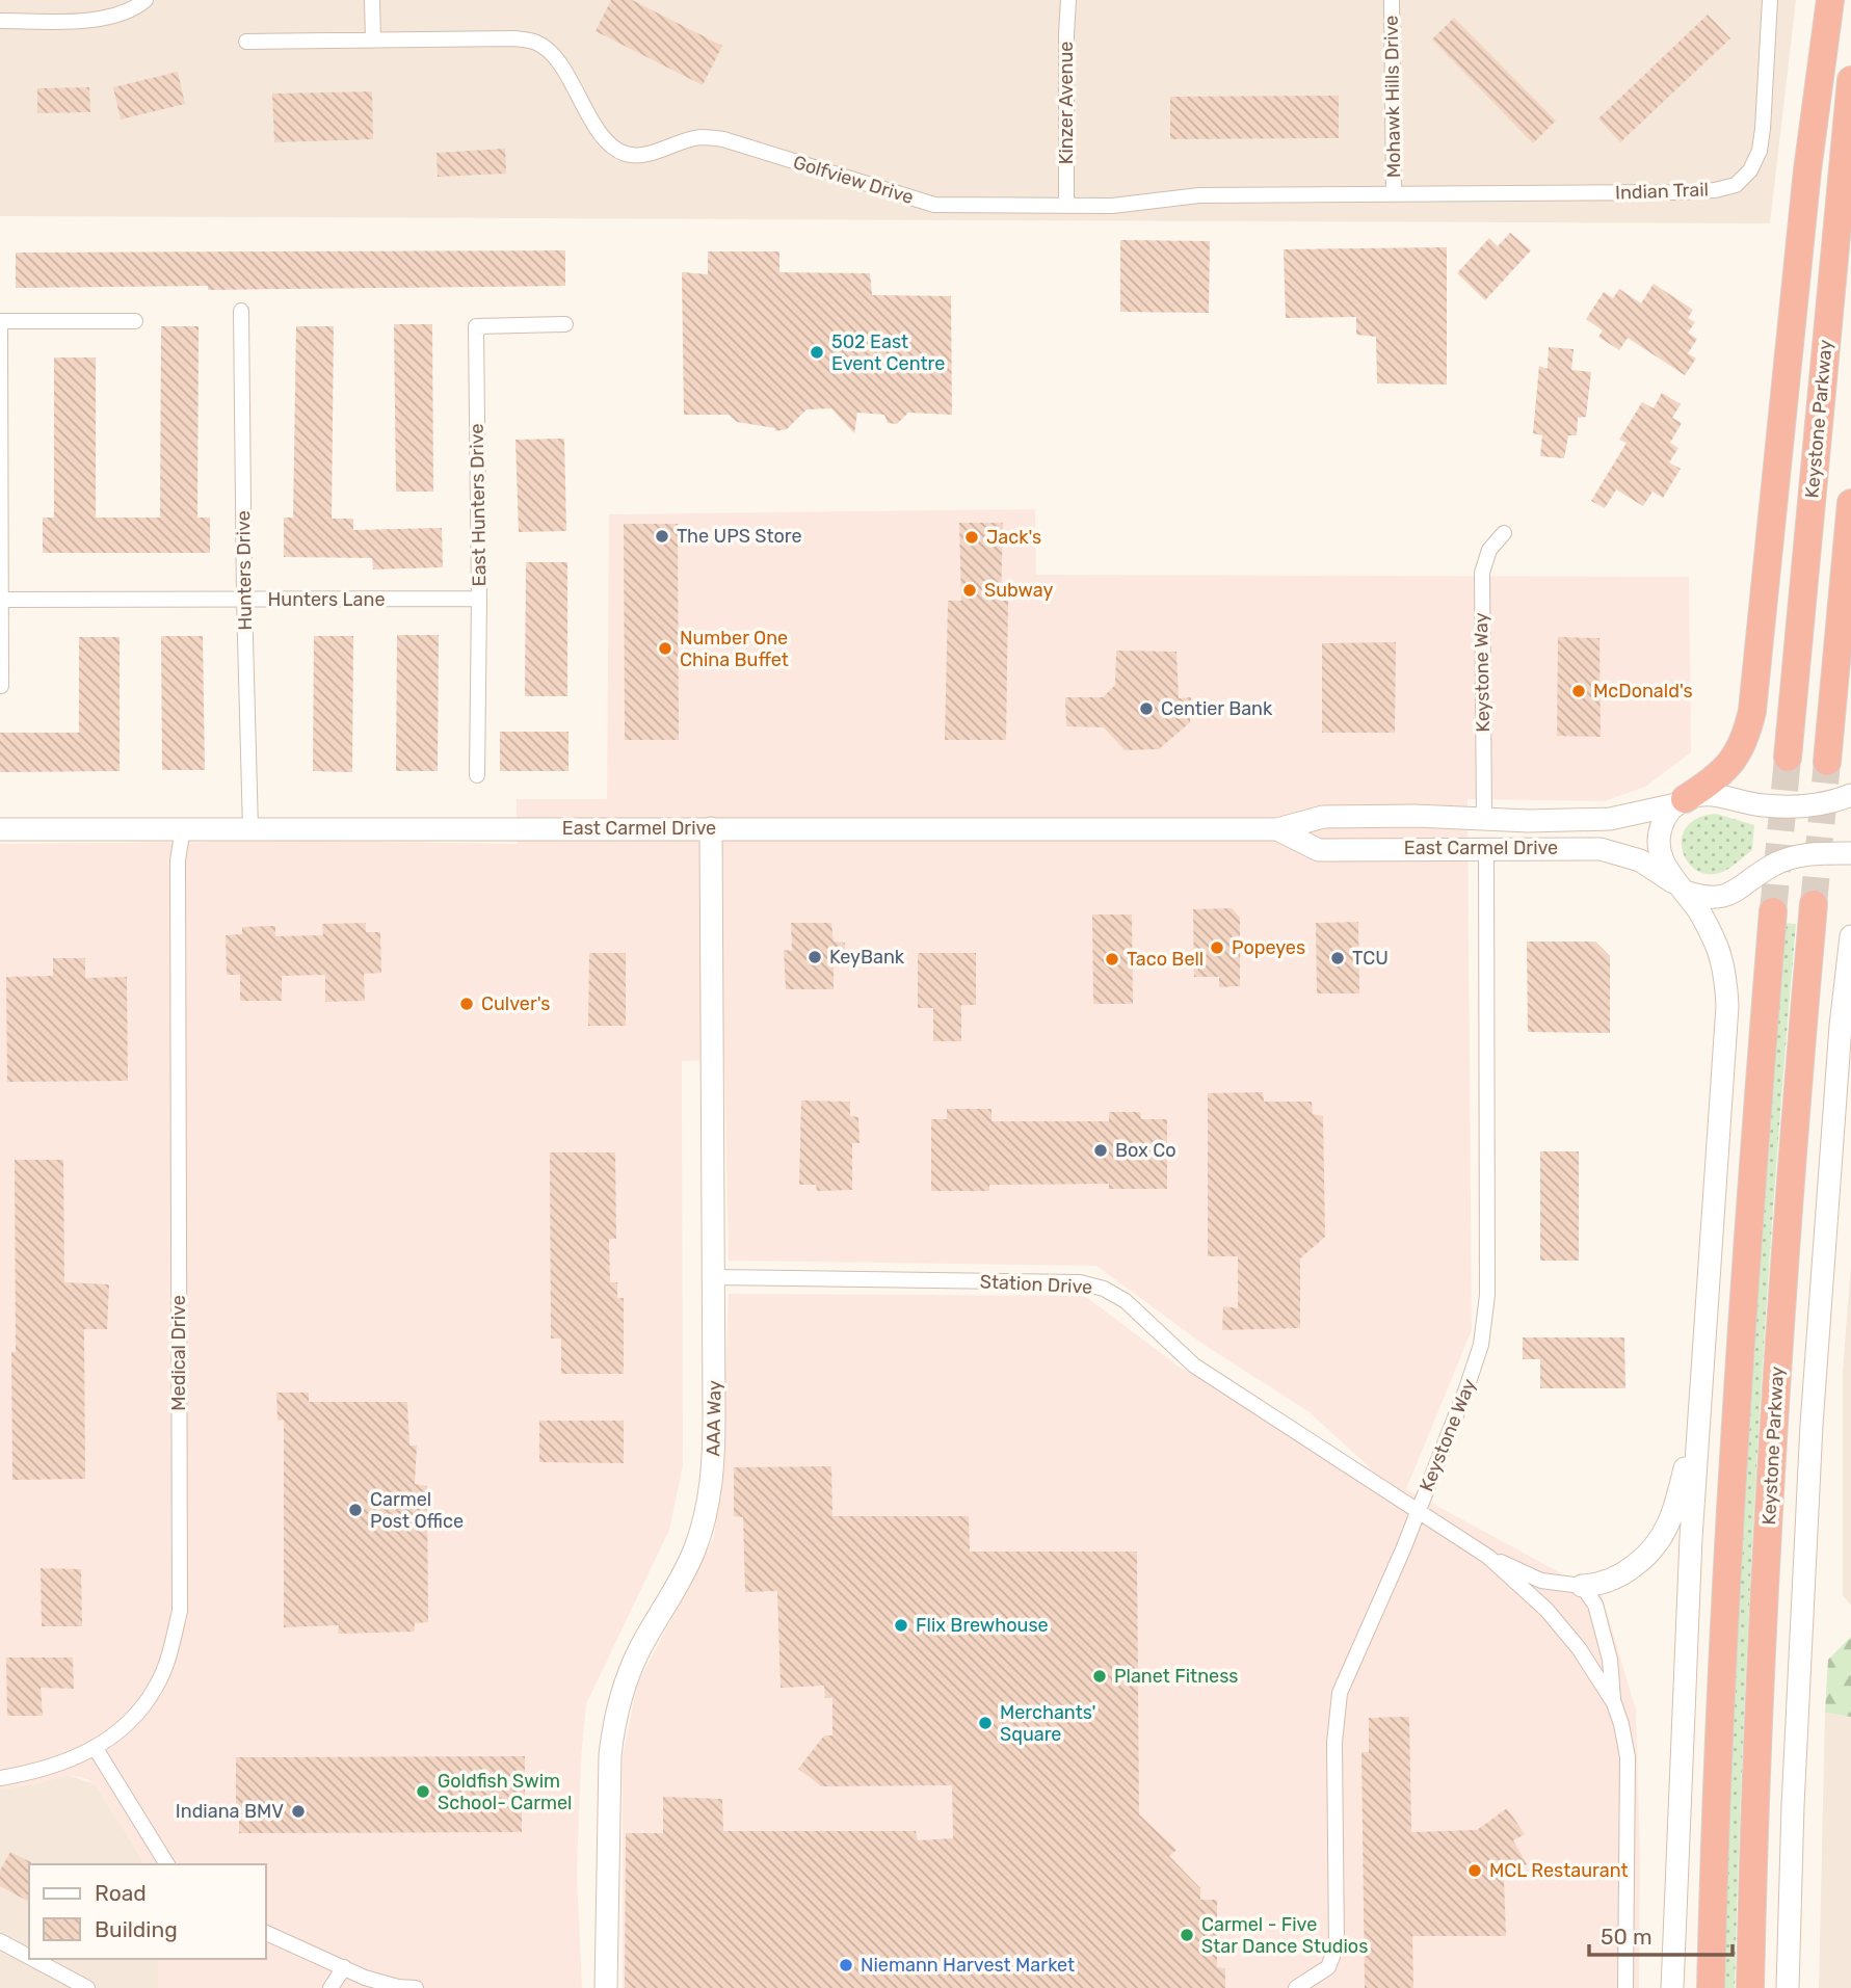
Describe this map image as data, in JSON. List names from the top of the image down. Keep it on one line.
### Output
{"streets":{"highway":["Keystone Parkway"],"street":["Mohawk Hills Drive","Kinzer Avenue","Golfview Drive","Indian Trail","East Hunters Drive","Hunters Drive","Hunters Lane","Keystone Way","East Carmel Drive","Station Drive","Medical Drive","AAA Way"]},"crossings":[["Mohawk Hills Drive","Golfview Drive"],["Mohawk Hills Drive","Indian Trail"],["Kinzer Avenue","Golfview Drive"],["Golfview Drive","Indian Trail"],["East Hunters Drive","Hunters Lane"],["Hunters Drive","Hunters Lane"],["Hunters Drive","East Carmel Drive"],["Keystone Way","East Carmel Drive"],["Keystone Way","Station Drive"],["East Carmel Drive","Medical Drive"],["East Carmel Drive","AAA Way"],["Station Drive","AAA Way"]],"places":["502 East Event Centre","The UPS Store","Jack's","Subway","Number One China Buffet","McDonald's","Centier Bank","Popeyes","KeyBank","TCU","Taco Bell","Culver's","Box Co","Carmel Post Office","Flix Brewhouse","Planet Fitness","Merchants' Square","Goldfish Swim School- Carmel","Indiana BMV","MCL Restaurant","Carmel - Five Star Dance Studios","Niemann Harvest Market"],"legend":["Road","Building"],"scale_bar":"50 m"}
